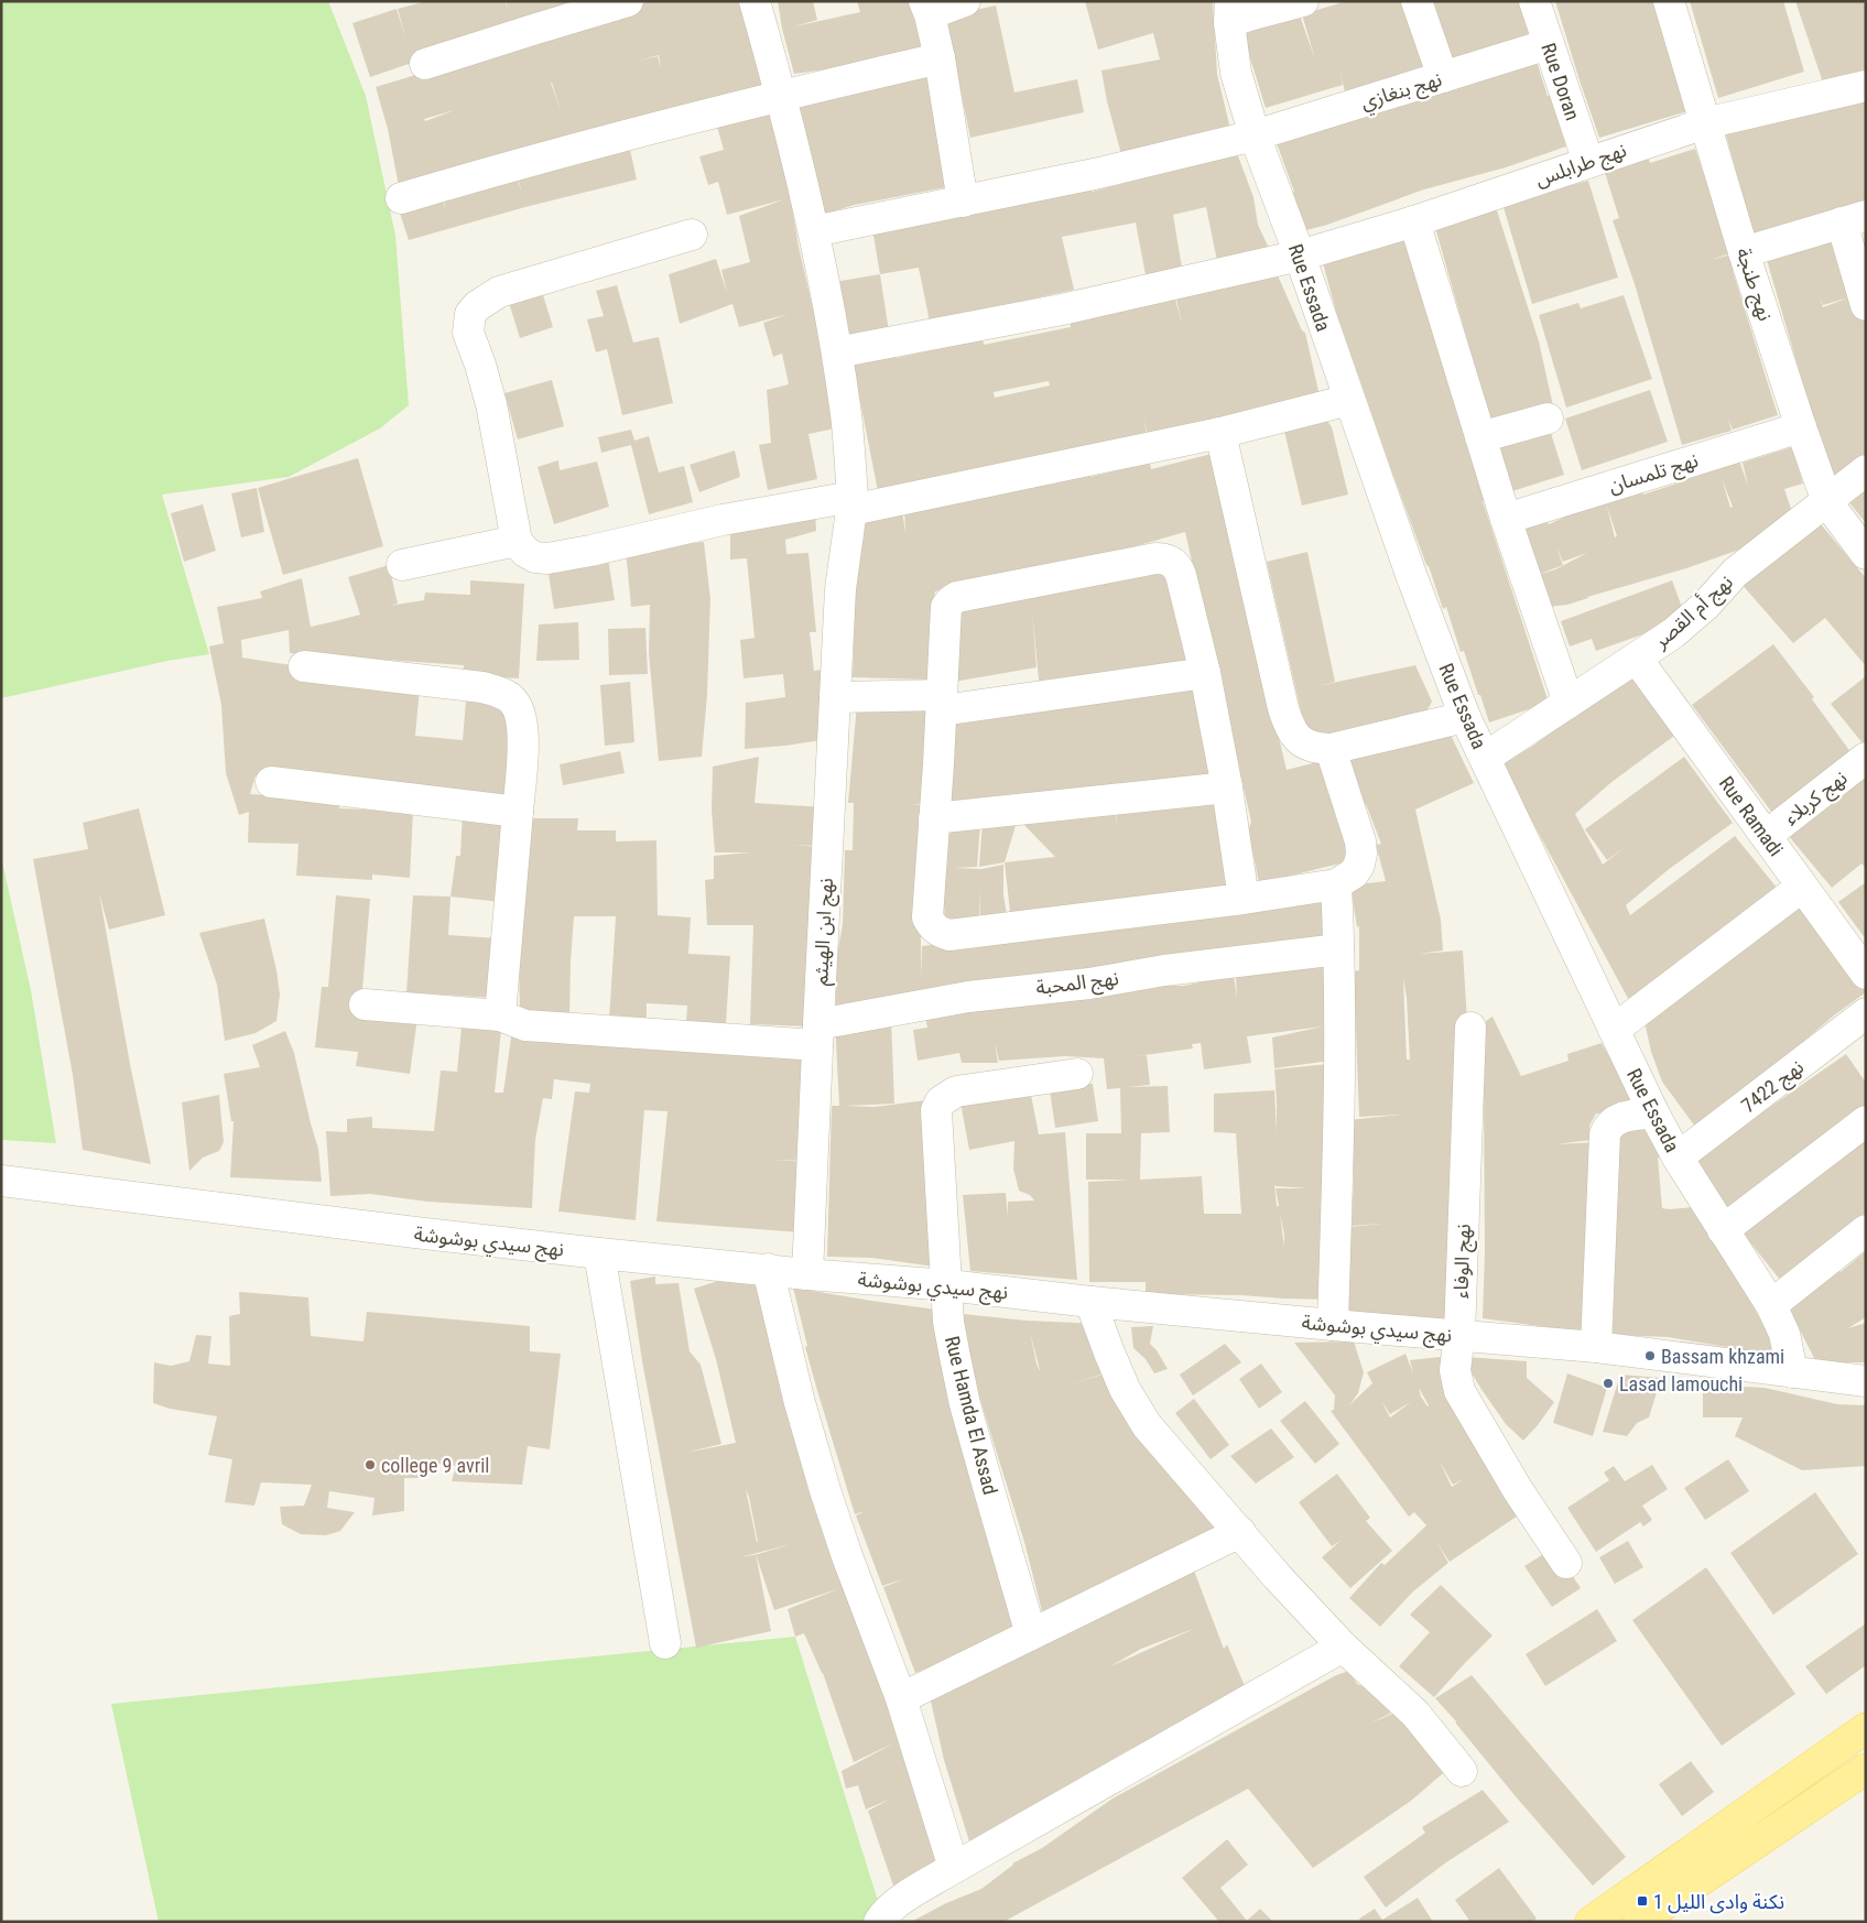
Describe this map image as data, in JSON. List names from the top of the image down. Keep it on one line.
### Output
{"streets":{"street":["Rue Doran","نهج بنغازي","نهج طرابلس","نهج طنجة","Rue Essada","نهج تلمسان","نهج أم القصر","نهج كربلاء","Rue Ramadi","نهج ابن الهيثم","نهج المحبة","نهج 7422","نهج سيدي بوشوشة","نهج الوفاء","Rue Hamda El Assad"]},"crossings":[["Rue Doran","نهج بنغازي"],["Rue Doran","نهج طرابلس"],["نهج بنغازي","Rue Essada"],["نهج بنغازي","نهج ابن الهيثم"],["نهج طرابلس","نهج طنجة"],["نهج طرابلس","Rue Essada"],["نهج طرابلس","نهج ابن الهيثم"],["نهج طنجة","نهج تلمسان"],["نهج طنجة","نهج أم القصر"],["Rue Essada","نهج أم القصر"],["Rue Essada","نهج 7422"],["Rue Essada","نهج سيدي بوشوشة"],["نهج أم القصر","Rue Ramadi"],["نهج كربلاء","Rue Ramadi"],["نهج ابن الهيثم","نهج المحبة"],["نهج ابن الهيثم","نهج سيدي بوشوشة"],["نهج سيدي بوشوشة","نهج الوفاء"],["نهج سيدي بوشوشة","Rue Hamda El Assad"]],"places":{"other":["Bassam khzami","Lasad lamouchi","college 9 avril"],"transit":["نكنة وادى الليل 1"]}}
